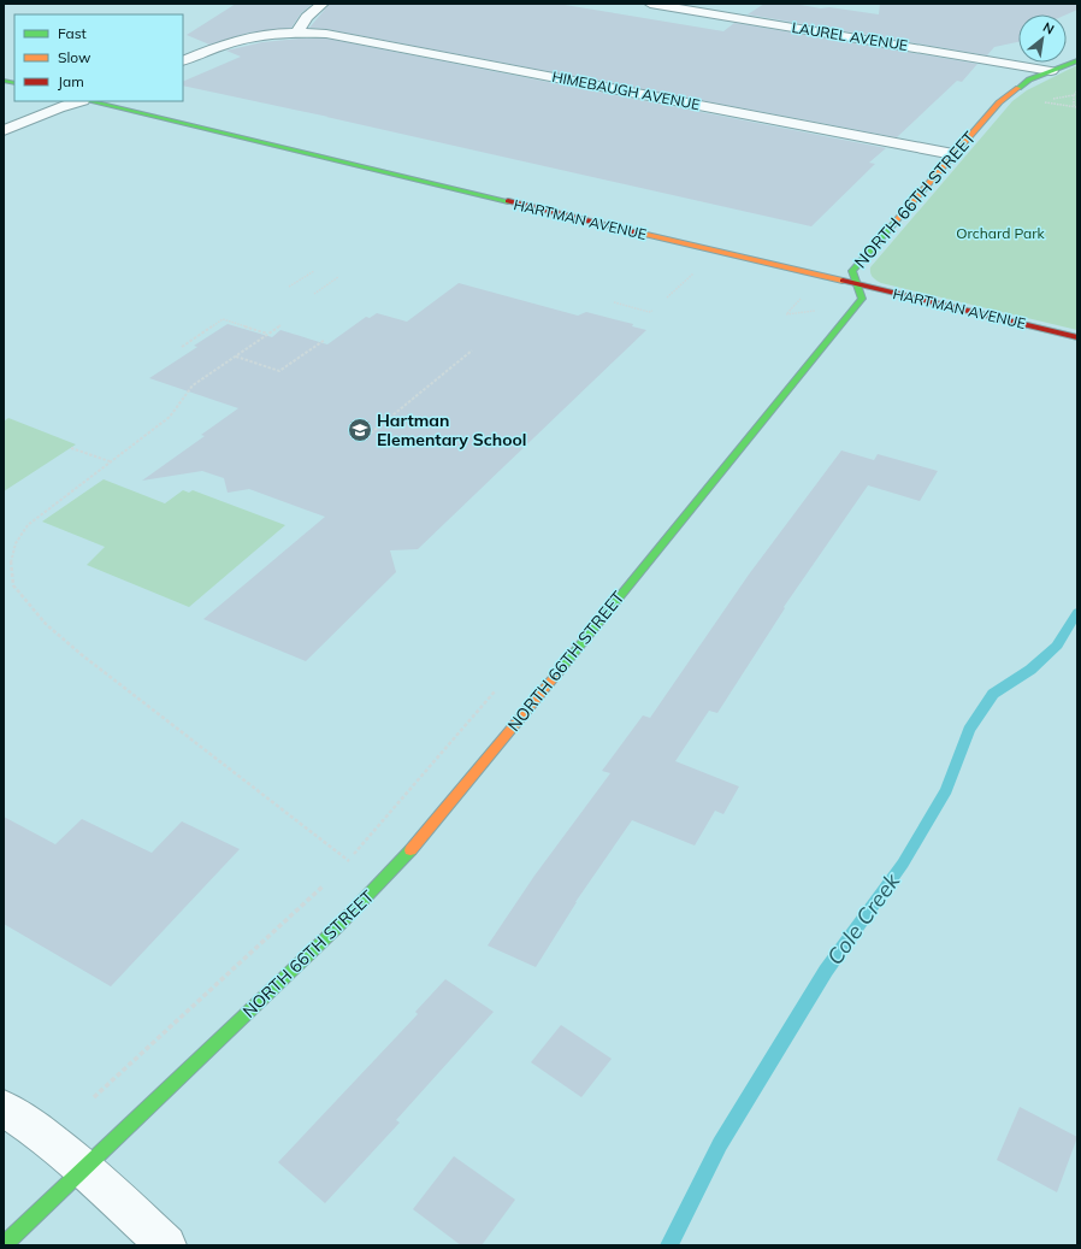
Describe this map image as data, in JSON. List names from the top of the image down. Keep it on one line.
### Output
{"streets":{"street":["LAUREL AVENUE","HIMEBAUGH AVENUE","NORTH 66TH STREET","HARTMAN AVENUE"]},"crossings":[["LAUREL AVENUE","NORTH 66TH STREET"],["HIMEBAUGH AVENUE","NORTH 66TH STREET"],["NORTH 66TH STREET","HARTMAN AVENUE"]],"water":["Cole Creek"],"parks":["Orchard Park"],"places":{"school or university":["Hartman Elementary School"]},"legend":["Fast","Slow","Jam"],"north":"top right"}
